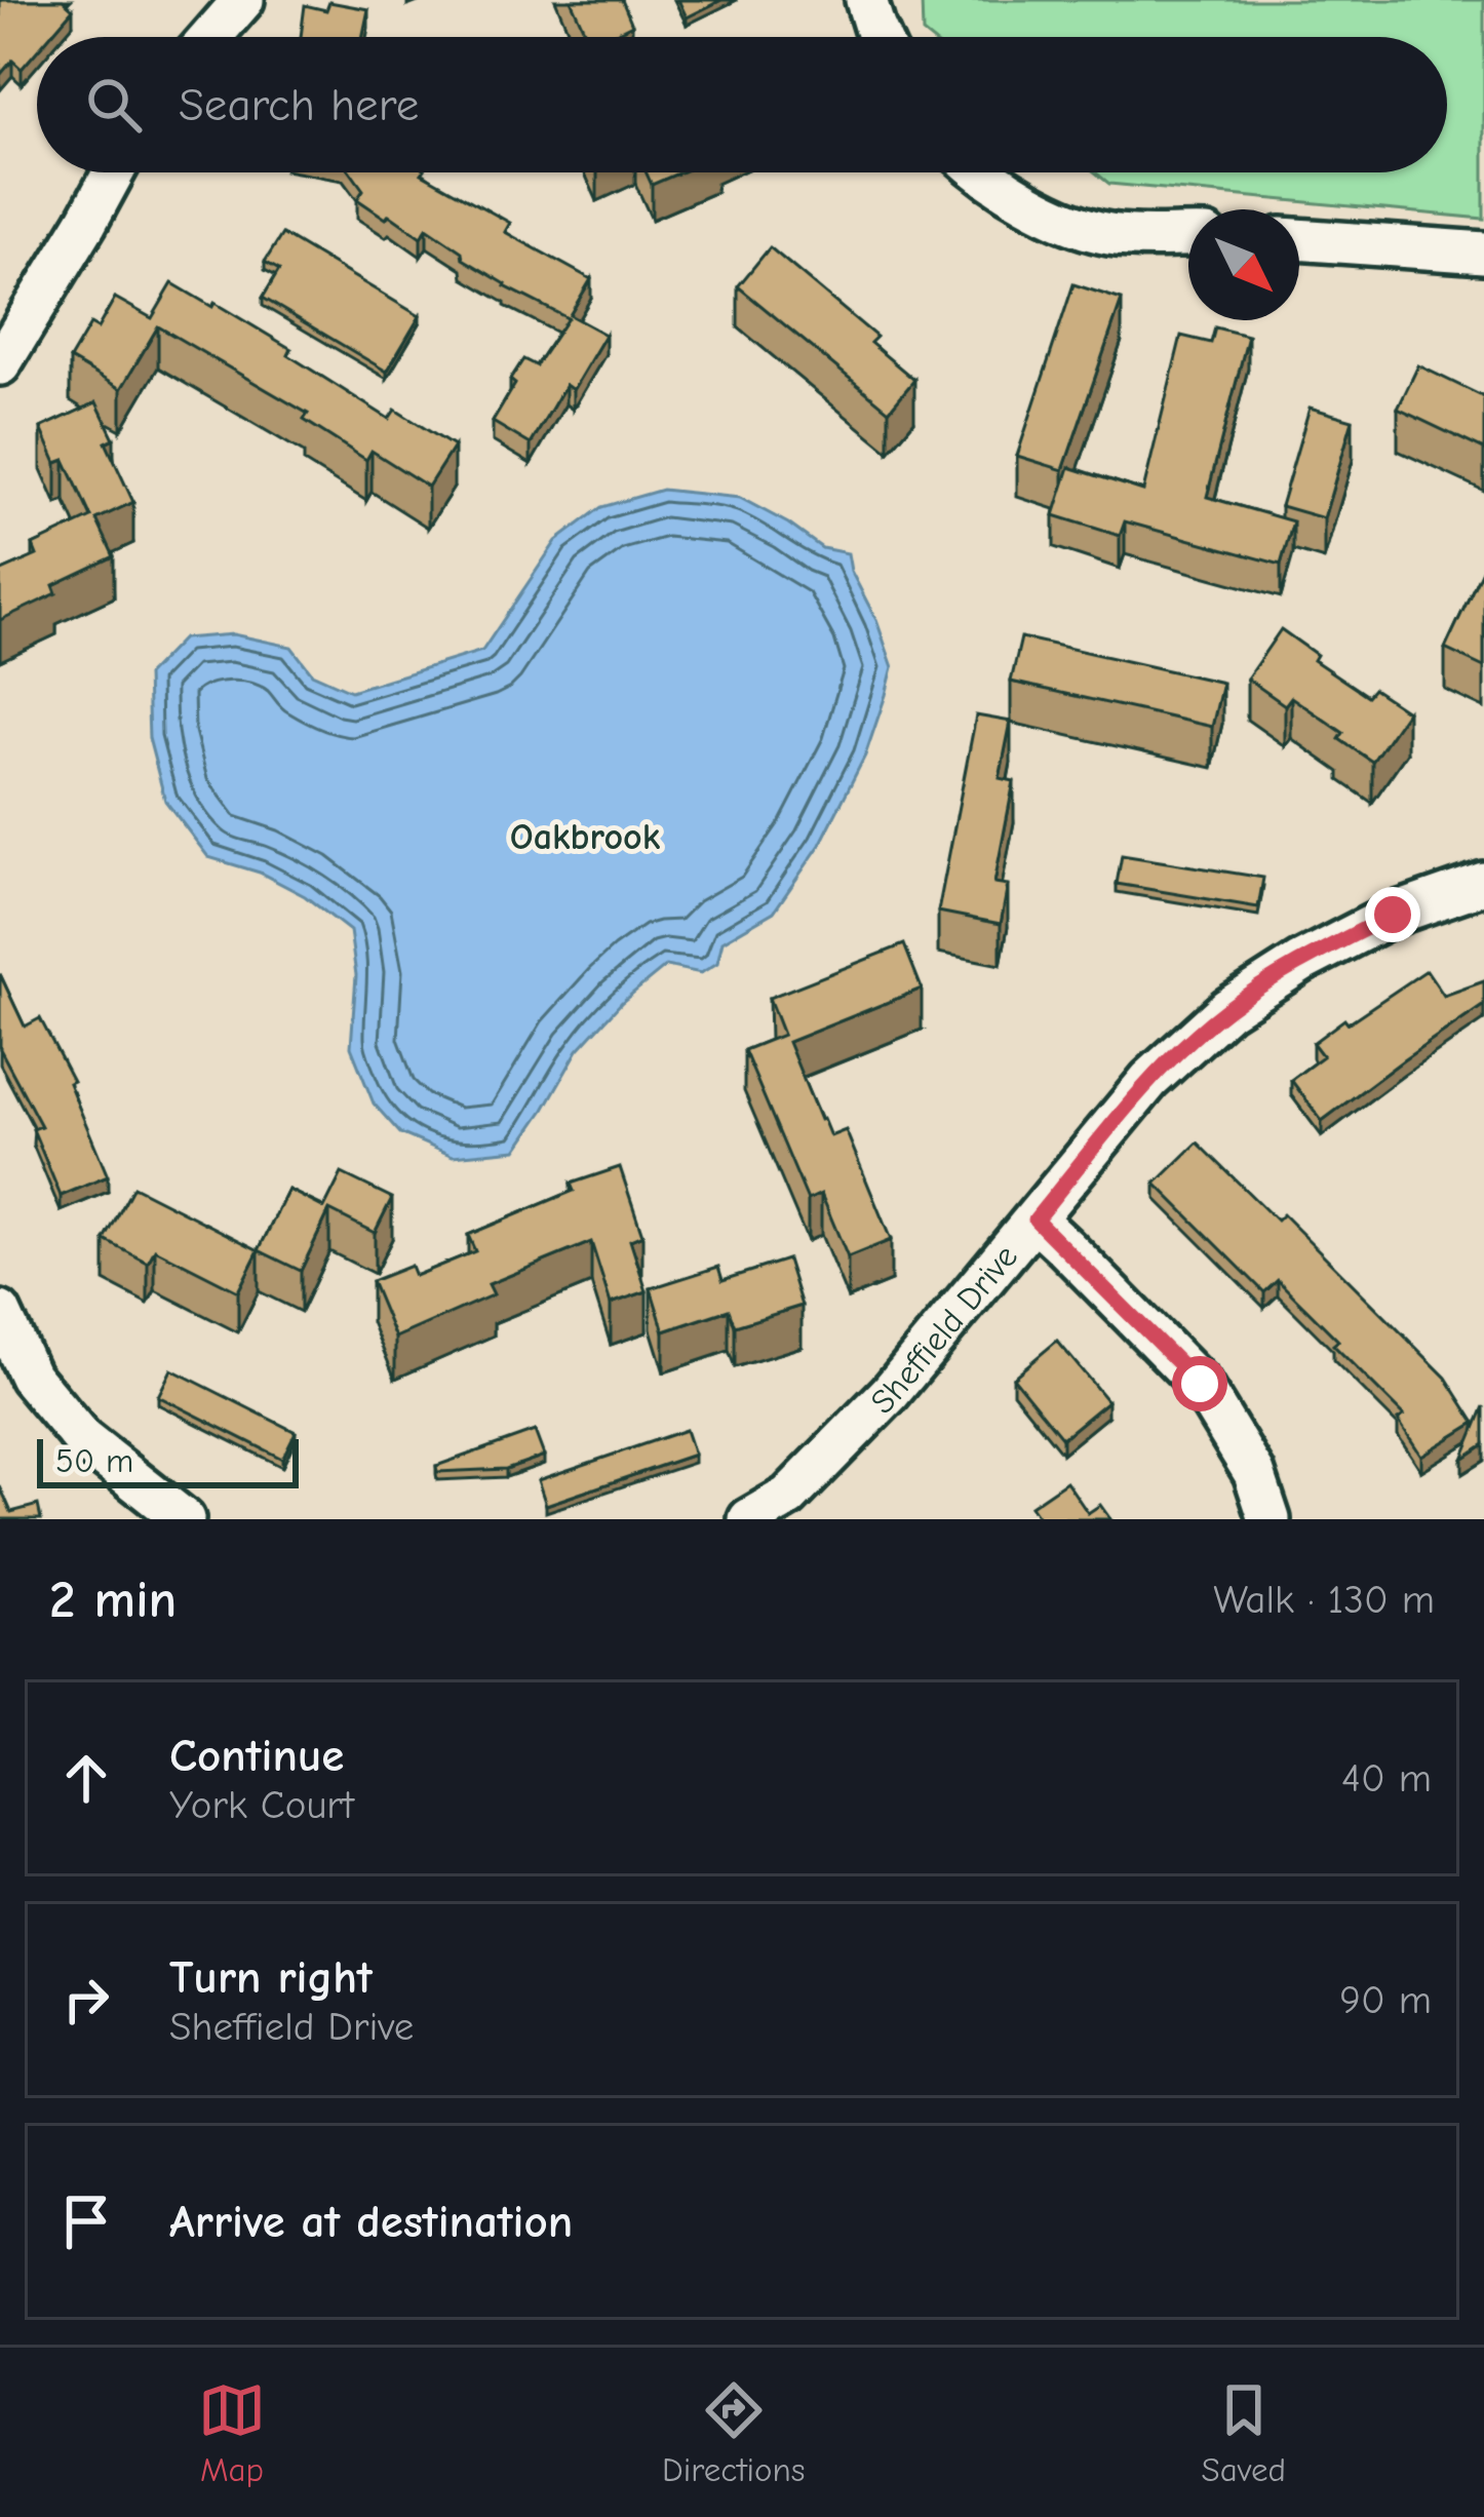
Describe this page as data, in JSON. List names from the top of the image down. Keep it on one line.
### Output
{"streets":{"street":["Sheffield Drive"]},"districts":["Oakbrook"],"scale_bar":"50 m","north":"bottom right","page":{"search":"Search here","scale":"50 m","heading":["2 min","Walk · 130 m"],"list":[["Continue","York Court","40 m"],["Turn right","Sheffield Drive","90 m"],"Arrive at destination"],"nav":["Map","Directions","Saved"]}}
